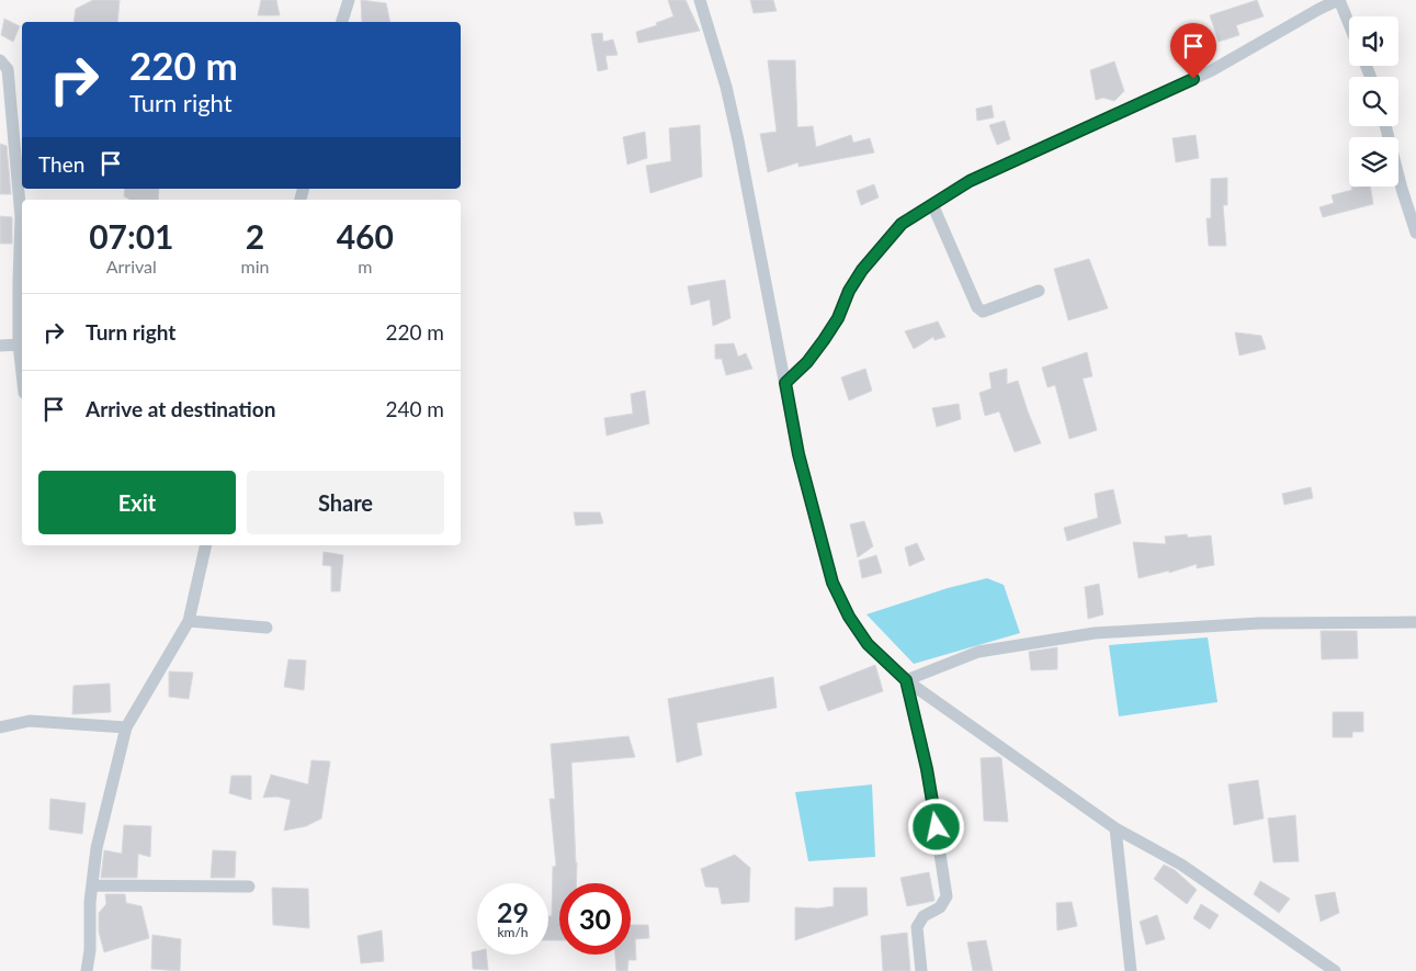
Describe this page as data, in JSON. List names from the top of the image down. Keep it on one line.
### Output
{"page":{"turn":["220 m","Turn right"],"then":"Then","eta":["07:01","Arrival","2","min","460","m"],"list":[{"name":"Turn right","value":"220 m"},{"name":"Arrive at destination","value":"240 m"}],"buttons":["Exit","Share"],"speed":"29 km/h","limit":"30"}}
